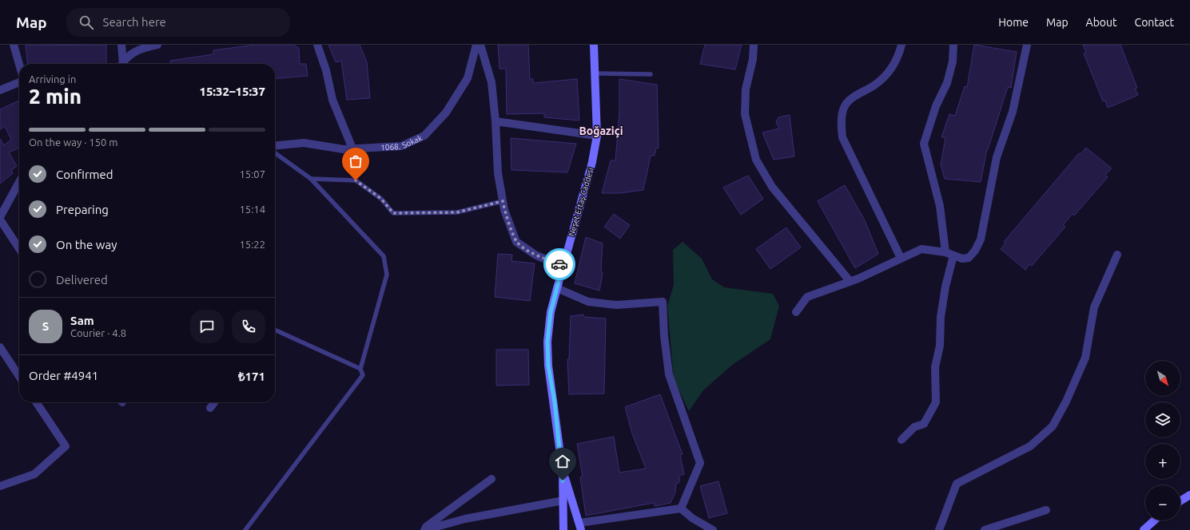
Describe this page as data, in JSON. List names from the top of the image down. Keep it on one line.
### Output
{"streets":{"main road":["Neşet Ertaş Caddesi"],"street":["1068. Sokak"]},"districts":["Boğaziçi"],"north":"bottom right","page":{"header":"Map","search":"Search here","nav":["Home","Map","About","Contact"],"heading":["2 min","Arriving in","15:32–15:37"],"panel":["Sam","Courier · 4.8","Order #4941","₺171"],"bar":"On the way · 150 m","list":[["Confirmed","15:07"],["Preparing","15:14"],["On the way","15:22"],"Delivered"],"round":"S","map_buttons":["+","−"]}}
